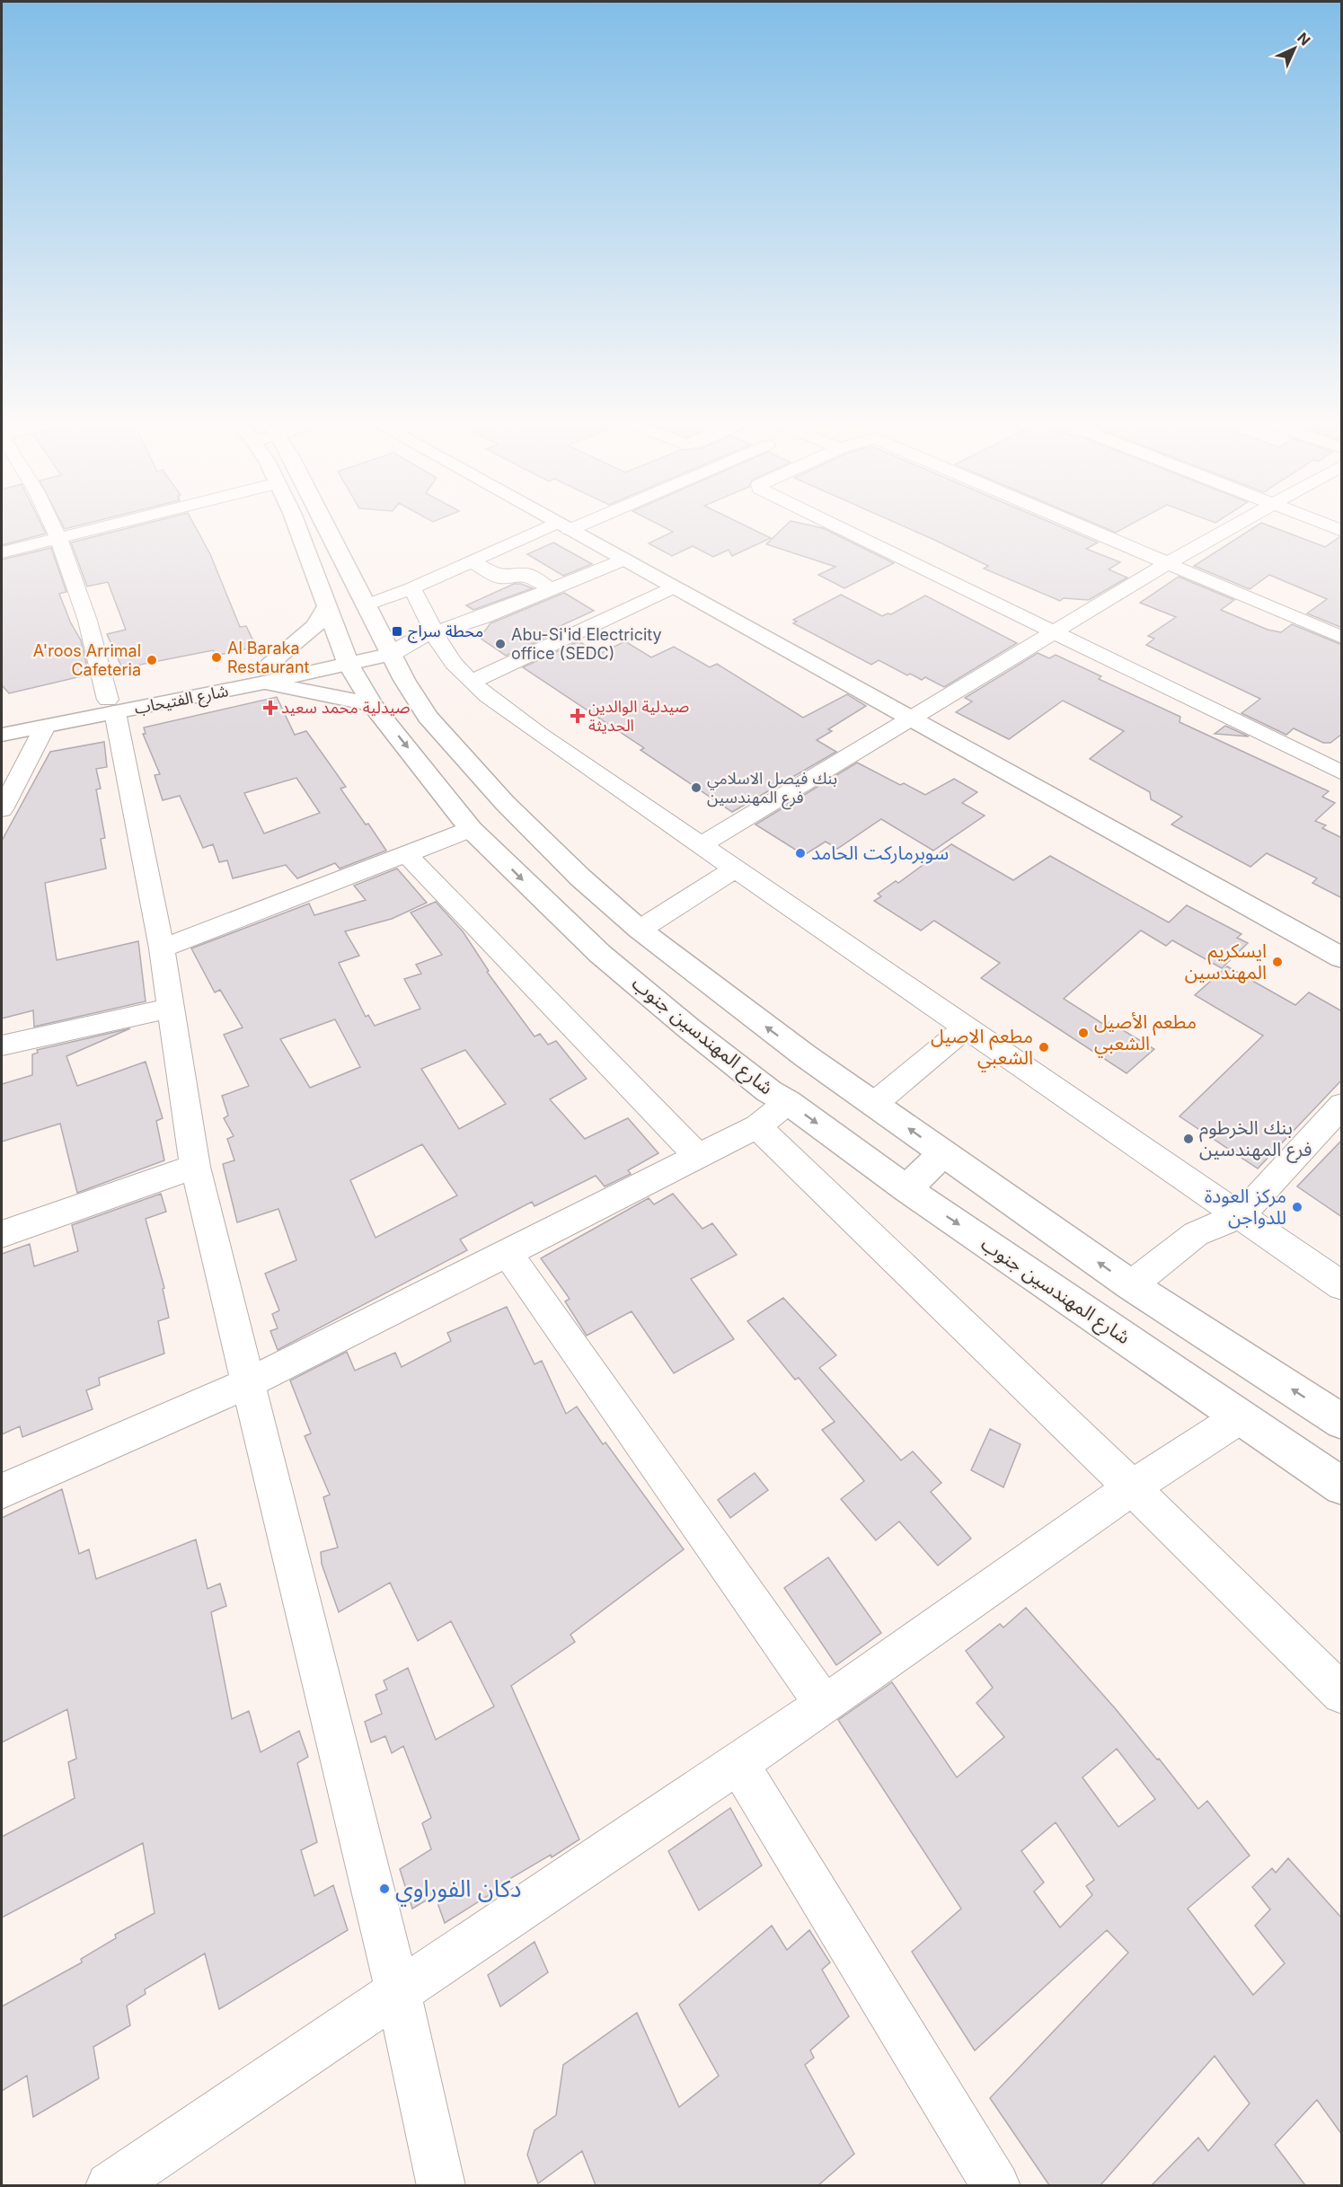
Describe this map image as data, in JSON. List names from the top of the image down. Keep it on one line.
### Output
{"streets":{"main road":["شارع الفتيحاب","شارع المهندسين جنوب"]},"crossings":[["شارع الفتيحاب","شارع المهندسين جنوب"]],"places":{"transit":["محطة سراج"],"other":["Abu-Si'id Electricity office (SEDC)","Al Baraka Restaurant","A'roos Arrimal Cafeteria","بنك فيصل الاسلامي فرع المهندسين","سوبرماركت الحامد","ايسكريم المهندسين","مطعم الأصيل الشعبي","مطعم الاصيل الشعبي","بنك الخرطوم فرع المهندسين","مركز العودة للدواجن","دكان الفوراوي"],"health":["صيدلية محمد سعيد","صيدلية الوالدين الحديثة"]},"north":"top right"}
